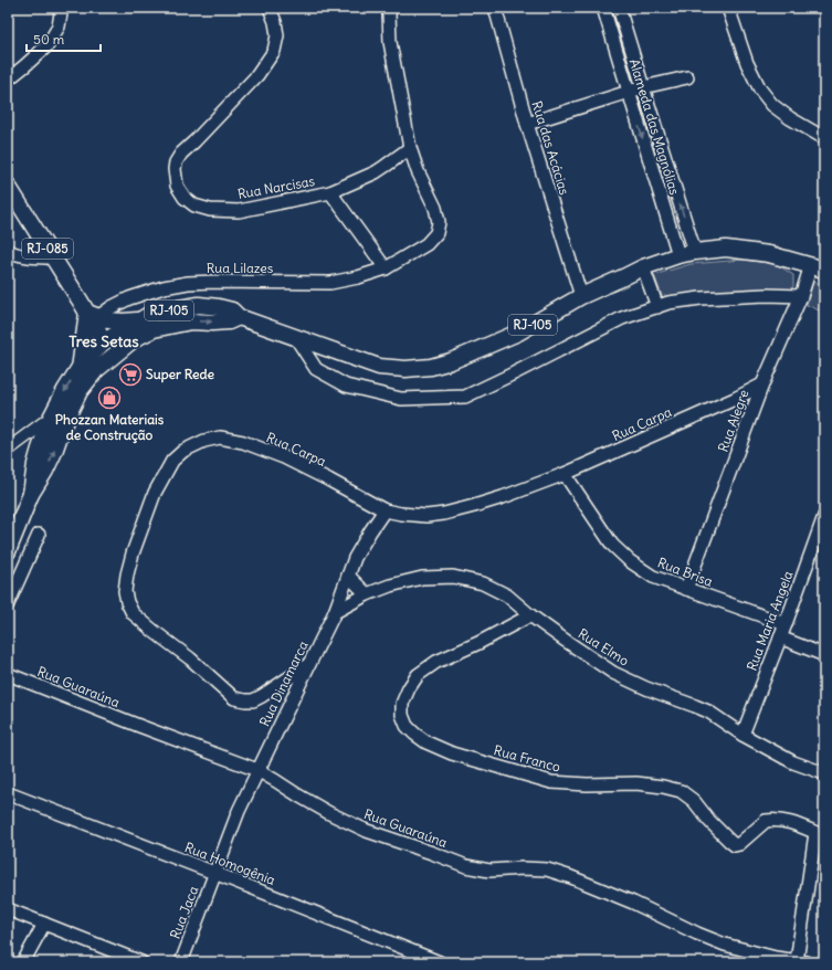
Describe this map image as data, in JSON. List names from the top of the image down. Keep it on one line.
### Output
{"streets":{"main road":["RJ-085","RJ-105"],"street":["Alameda das Magnólias","Rua das Acácias","Rua Narcisas","Rua Lilazes","Rua Alegre","Rua Carpa","Rua Brisa","Rua Maria Angela","Rua Elmo","Rua Dinamarca","Rua Guaraúna","Rua Franco","Rua Homogênia","Rua Jaca"]},"crossings":[["Alameda das Magnólias","RJ-105"],["Rua das Acácias","RJ-105"],["Rua Narcisas","Rua Lilazes"],["RJ-085","Rua Lilazes"],["RJ-085","RJ-105"],["RJ-105","Rua Alegre"],["Rua Alegre","Rua Carpa"],["Rua Alegre","Rua Brisa"],["Rua Carpa","Rua Brisa"],["Rua Carpa","Rua Dinamarca"],["Rua Brisa","Rua Maria Angela"],["Rua Maria Angela","Rua Elmo"],["Rua Elmo","Rua Dinamarca"],["Rua Elmo","Rua Franco"],["Rua Dinamarca","Rua Guaraúna"],["Rua Dinamarca","Rua Homogênia"],["Rua Dinamarca","Rua Jaca"],["Rua Homogênia","Rua Jaca"]],"districts":["Tres Setas"],"places":{"supermarket":["Super Rede"],"shop":["Phozzan Materiais de Construção"]},"scale_bar":"50 m"}
